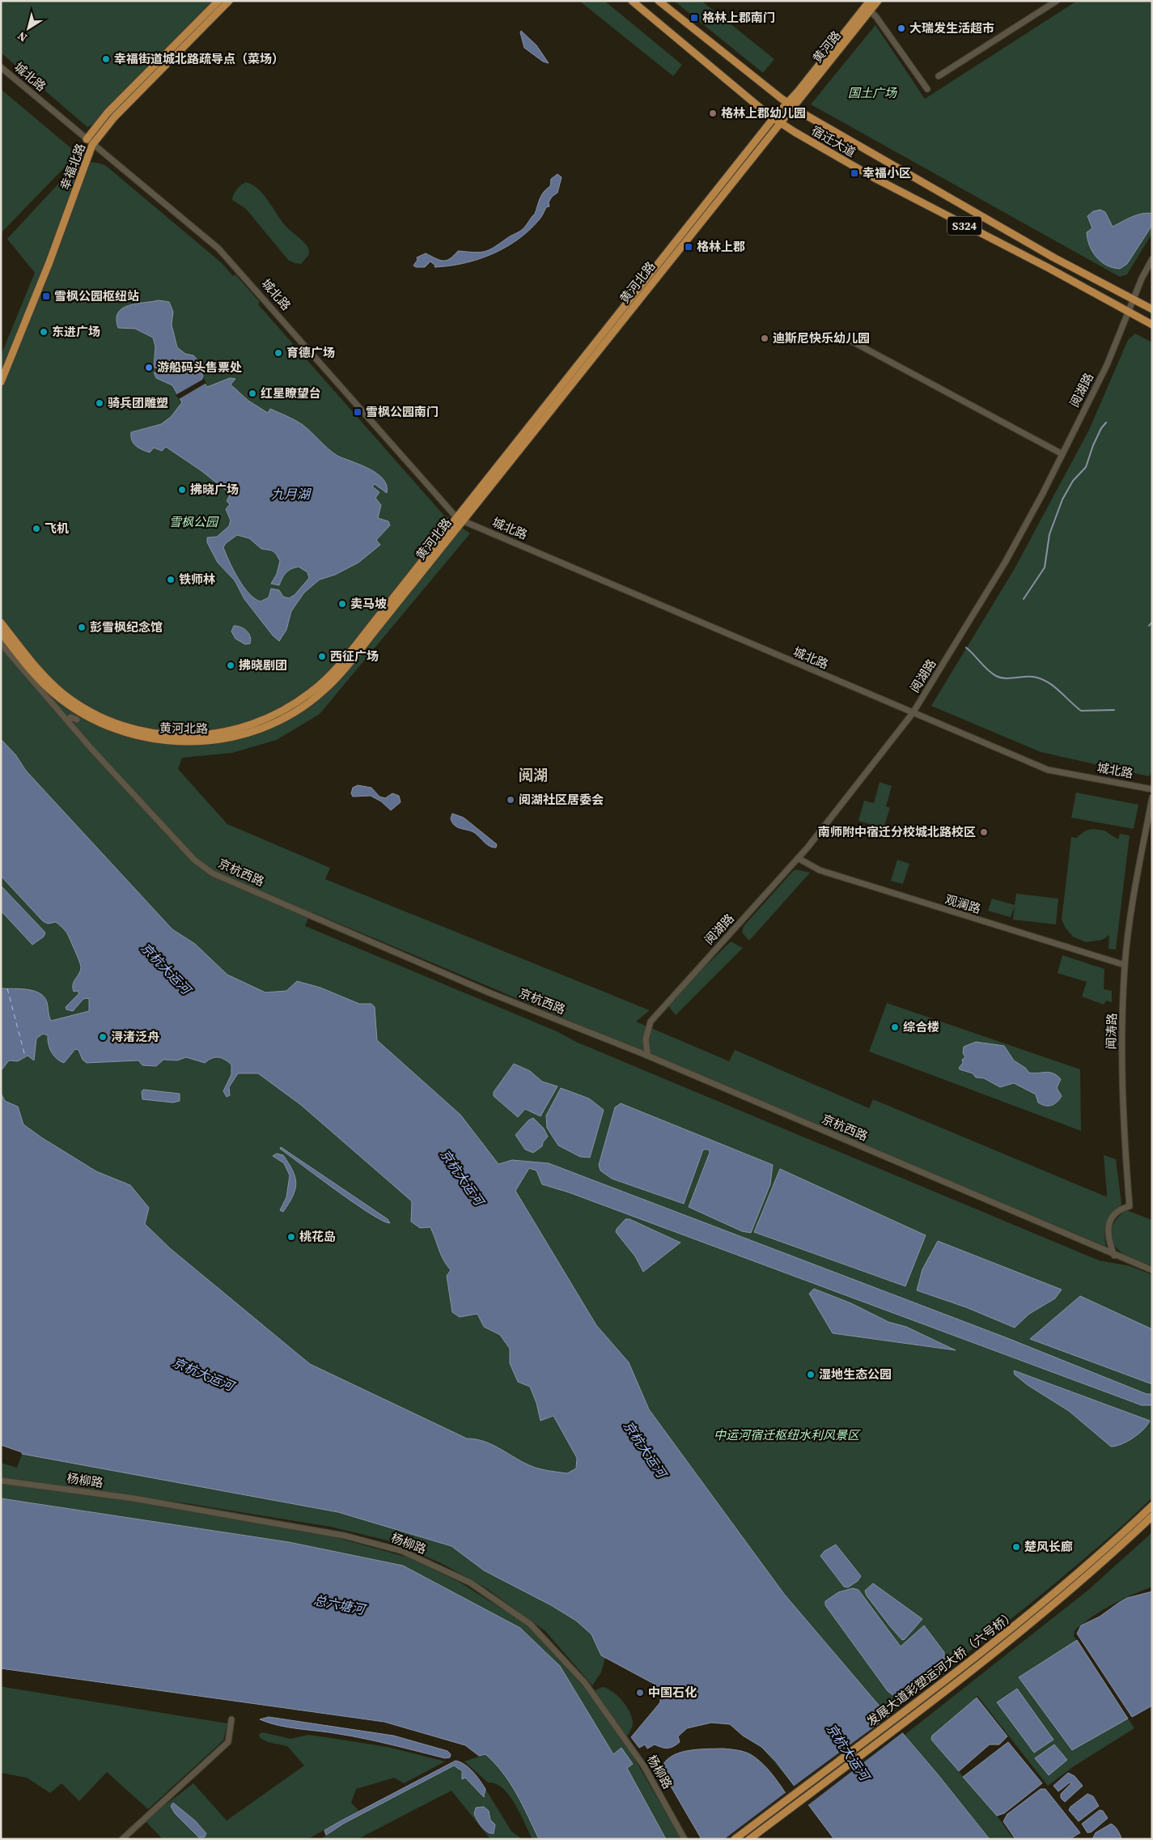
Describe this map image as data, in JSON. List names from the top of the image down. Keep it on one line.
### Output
{"streets":{"main road":["黄河路","宿迁大道","幸福北路","S324","黄河北路","发展大道彩塑运河大桥（六号桥）"],"street":["城北路","阅湖路","京杭西路","观澜路","闻涛路","杨柳路"]},"crossings":[["黄河路","宿迁大道"],["黄河路","黄河北路"],["城北路","幸福北路"],["城北路","黄河北路"],["城北路","阅湖路"],["宿迁大道","黄河北路"],["宿迁大道","阅湖路"],["阅湖路","京杭西路"],["阅湖路","观澜路"],["京杭西路","闻涛路"],["观澜路","闻涛路"]],"districts":["阅湖"],"water":["九月湖","京杭大运河","总六塘河"],"parks":["国土广场","雪枫公园","中运河宿迁枢纽水利风景区"],"places":{"transit":["格林上郡南门","幸福小区","格林上郡","雪枫公园枢纽站","雪枫公园南门"],"other":["大瑞发生活超市","幸福街道城北路疏导点（菜场）","格林上郡幼儿园","东进广场","迪斯尼快乐幼儿园","育德广场","游船码头售票处","红星瞭望台","骑兵团雕塑","拂晓广场","飞机","铁师林","卖马坡","彭雪枫纪念馆","西征广场","拂晓剧团","阅湖社区居委会","南师附中宿迁分校城北路校区","综合楼","浔渚泛舟","桃花岛","湿地生态公园","楚风长廊","中国石化"]},"north":"bottom left"}
